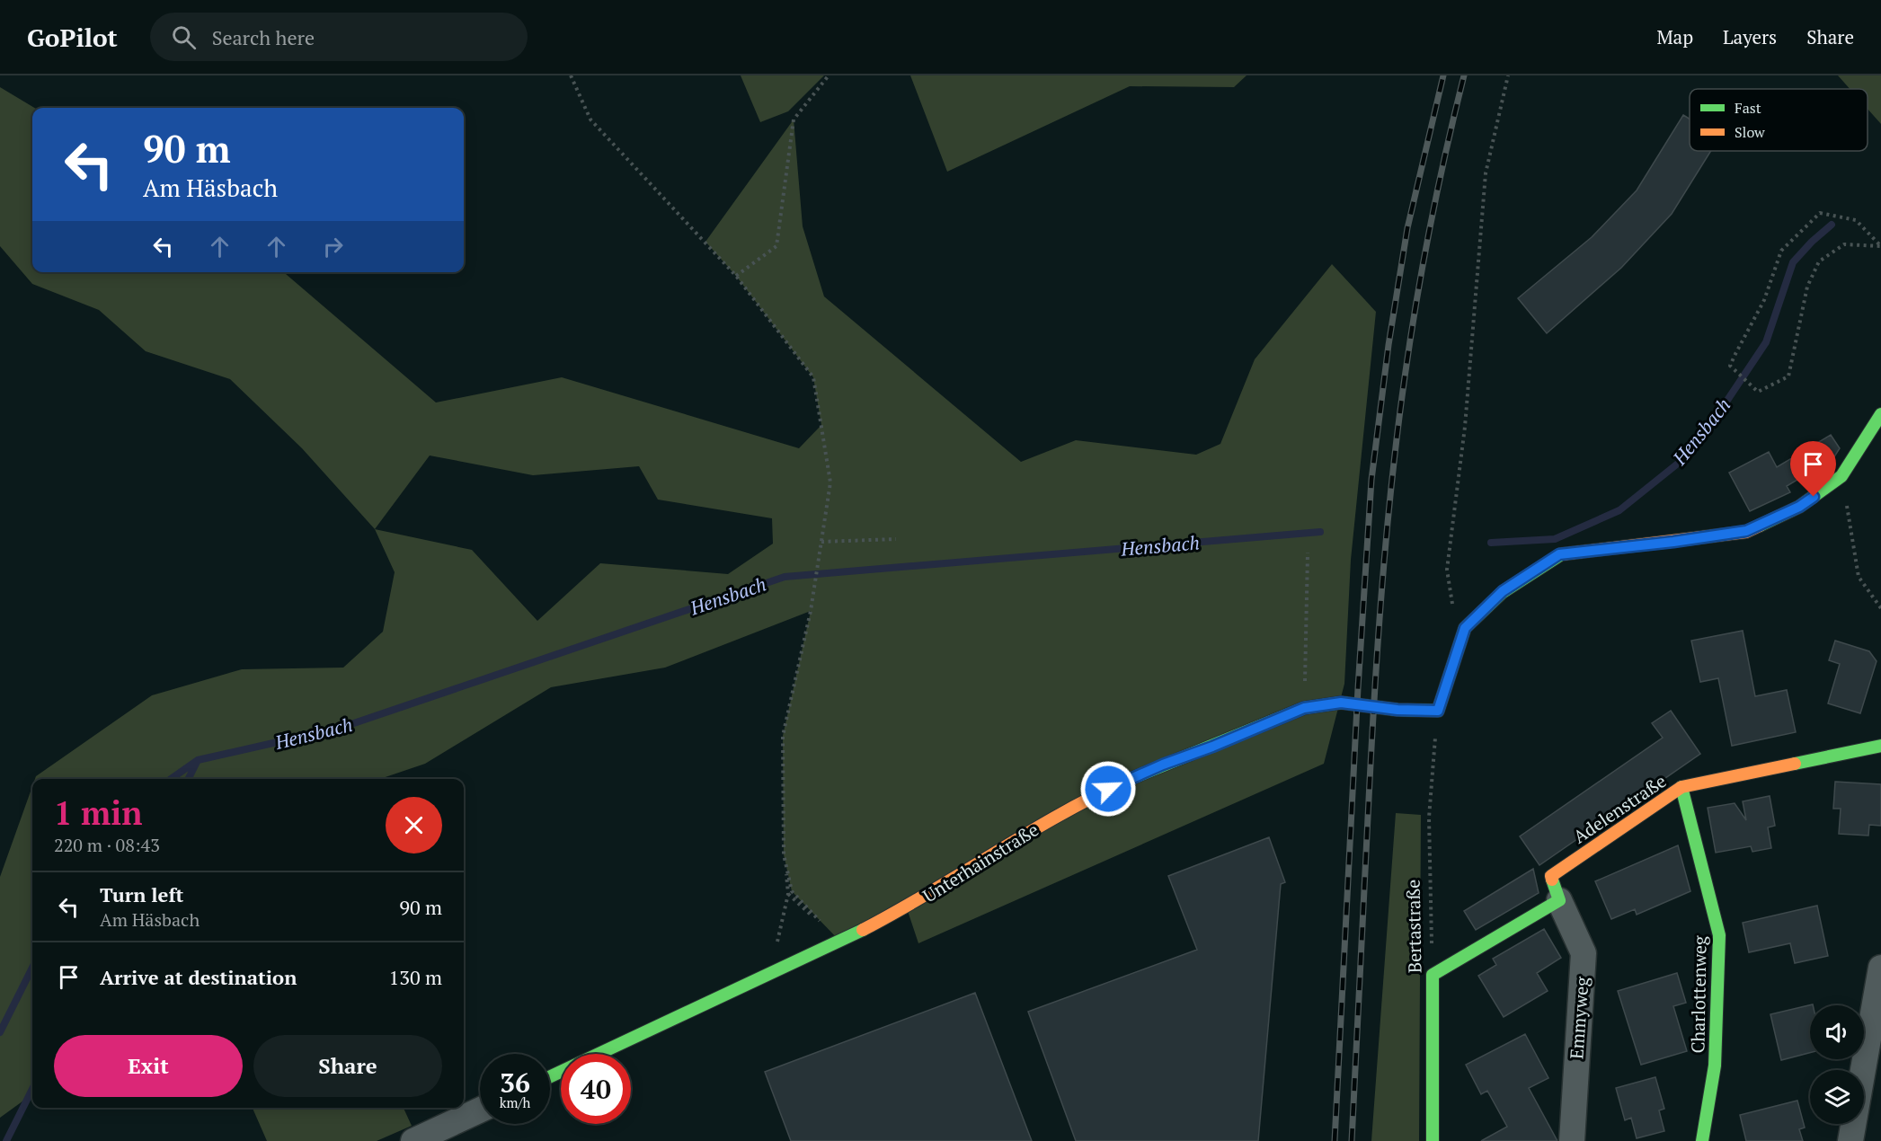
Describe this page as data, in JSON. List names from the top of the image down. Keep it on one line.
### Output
{"streets":{"street":["Adelenstraße","Unterhainstraße","Bertastraße","Charlottenweg","Emmyweg"]},"crossings":[["Adelenstraße","Charlottenweg"],["Adelenstraße","Emmyweg"],["Unterhainstraße","Bertastraße"]],"water":["Hensbach"],"legend":["Fast","Slow"],"page":{"header":"GoPilot","search":"Search here","nav":["Map","Layers","Share"],"turn":["90 m","Am Häsbach"],"heading":["1 min","220 m · 08:43"],"list":[{"name":"Turn left","note":"Am Häsbach","value":"90 m"},{"name":"Arrive at destination","value":"130 m"}],"buttons":["Exit","Share"],"speed":"36 km/h","limit":"40"}}
